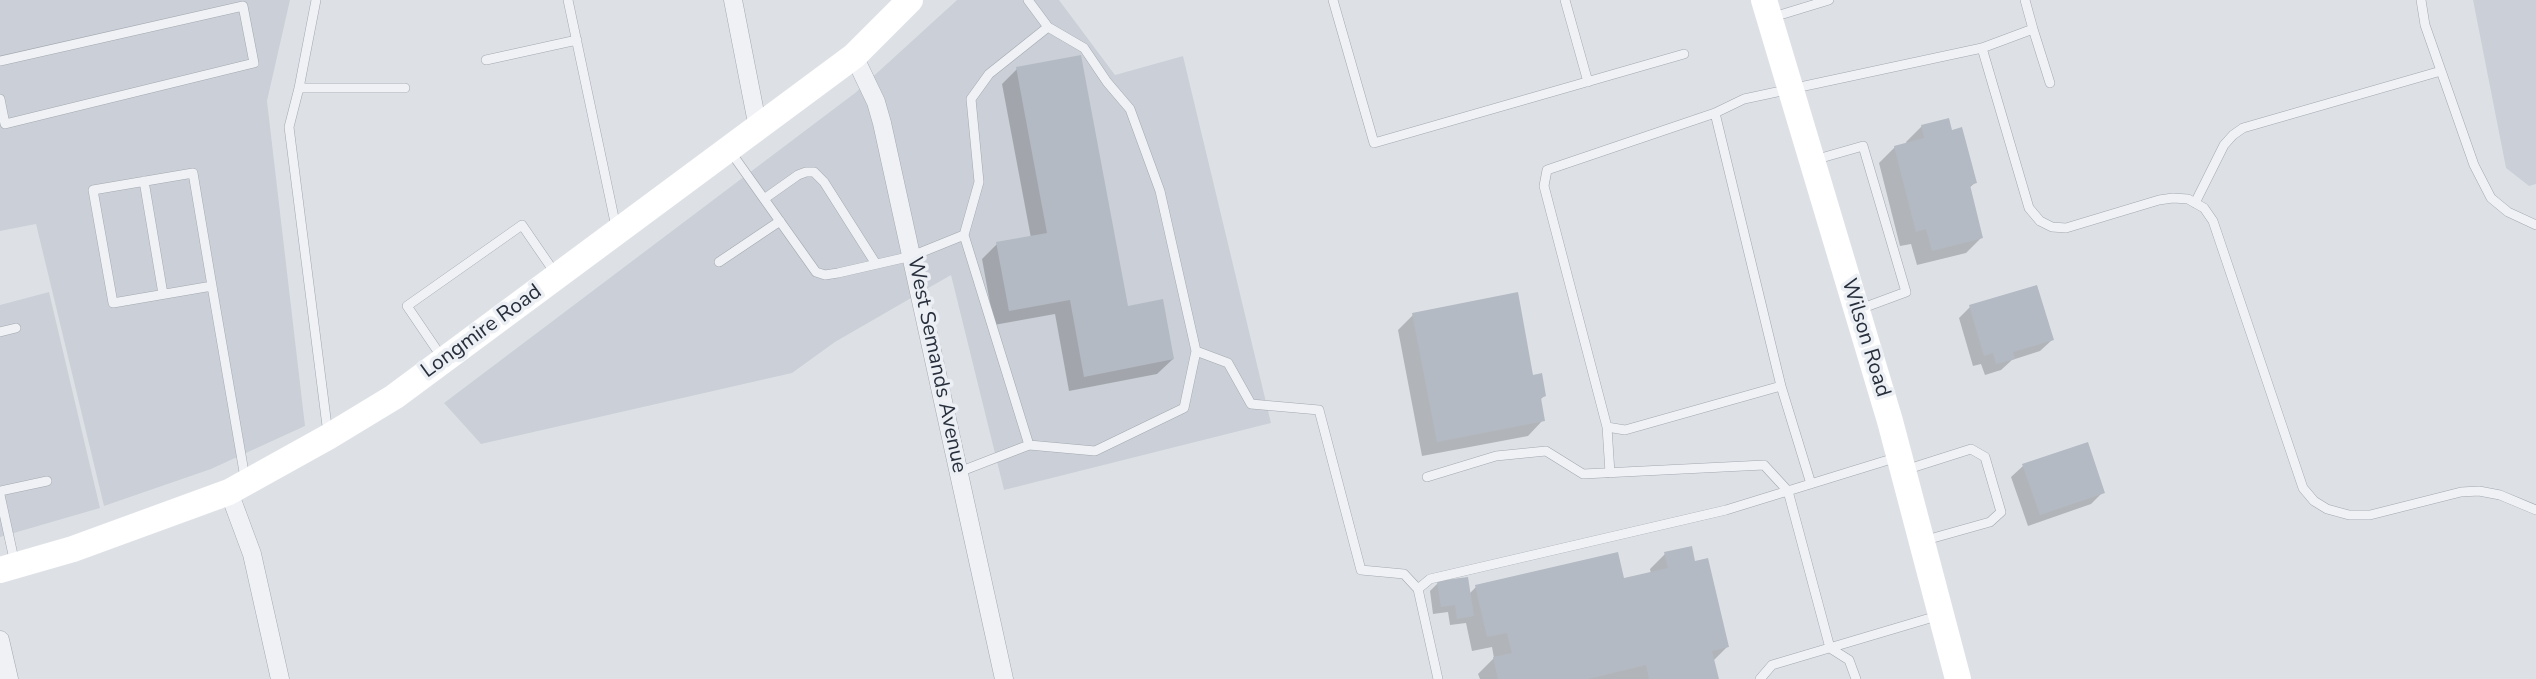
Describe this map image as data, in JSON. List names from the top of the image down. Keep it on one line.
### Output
{"streets":{"main road":["Longmire Road","Wilson Road"],"street":["West Semands Avenue"]},"crossings":[["Longmire Road","West Semands Avenue"]]}
